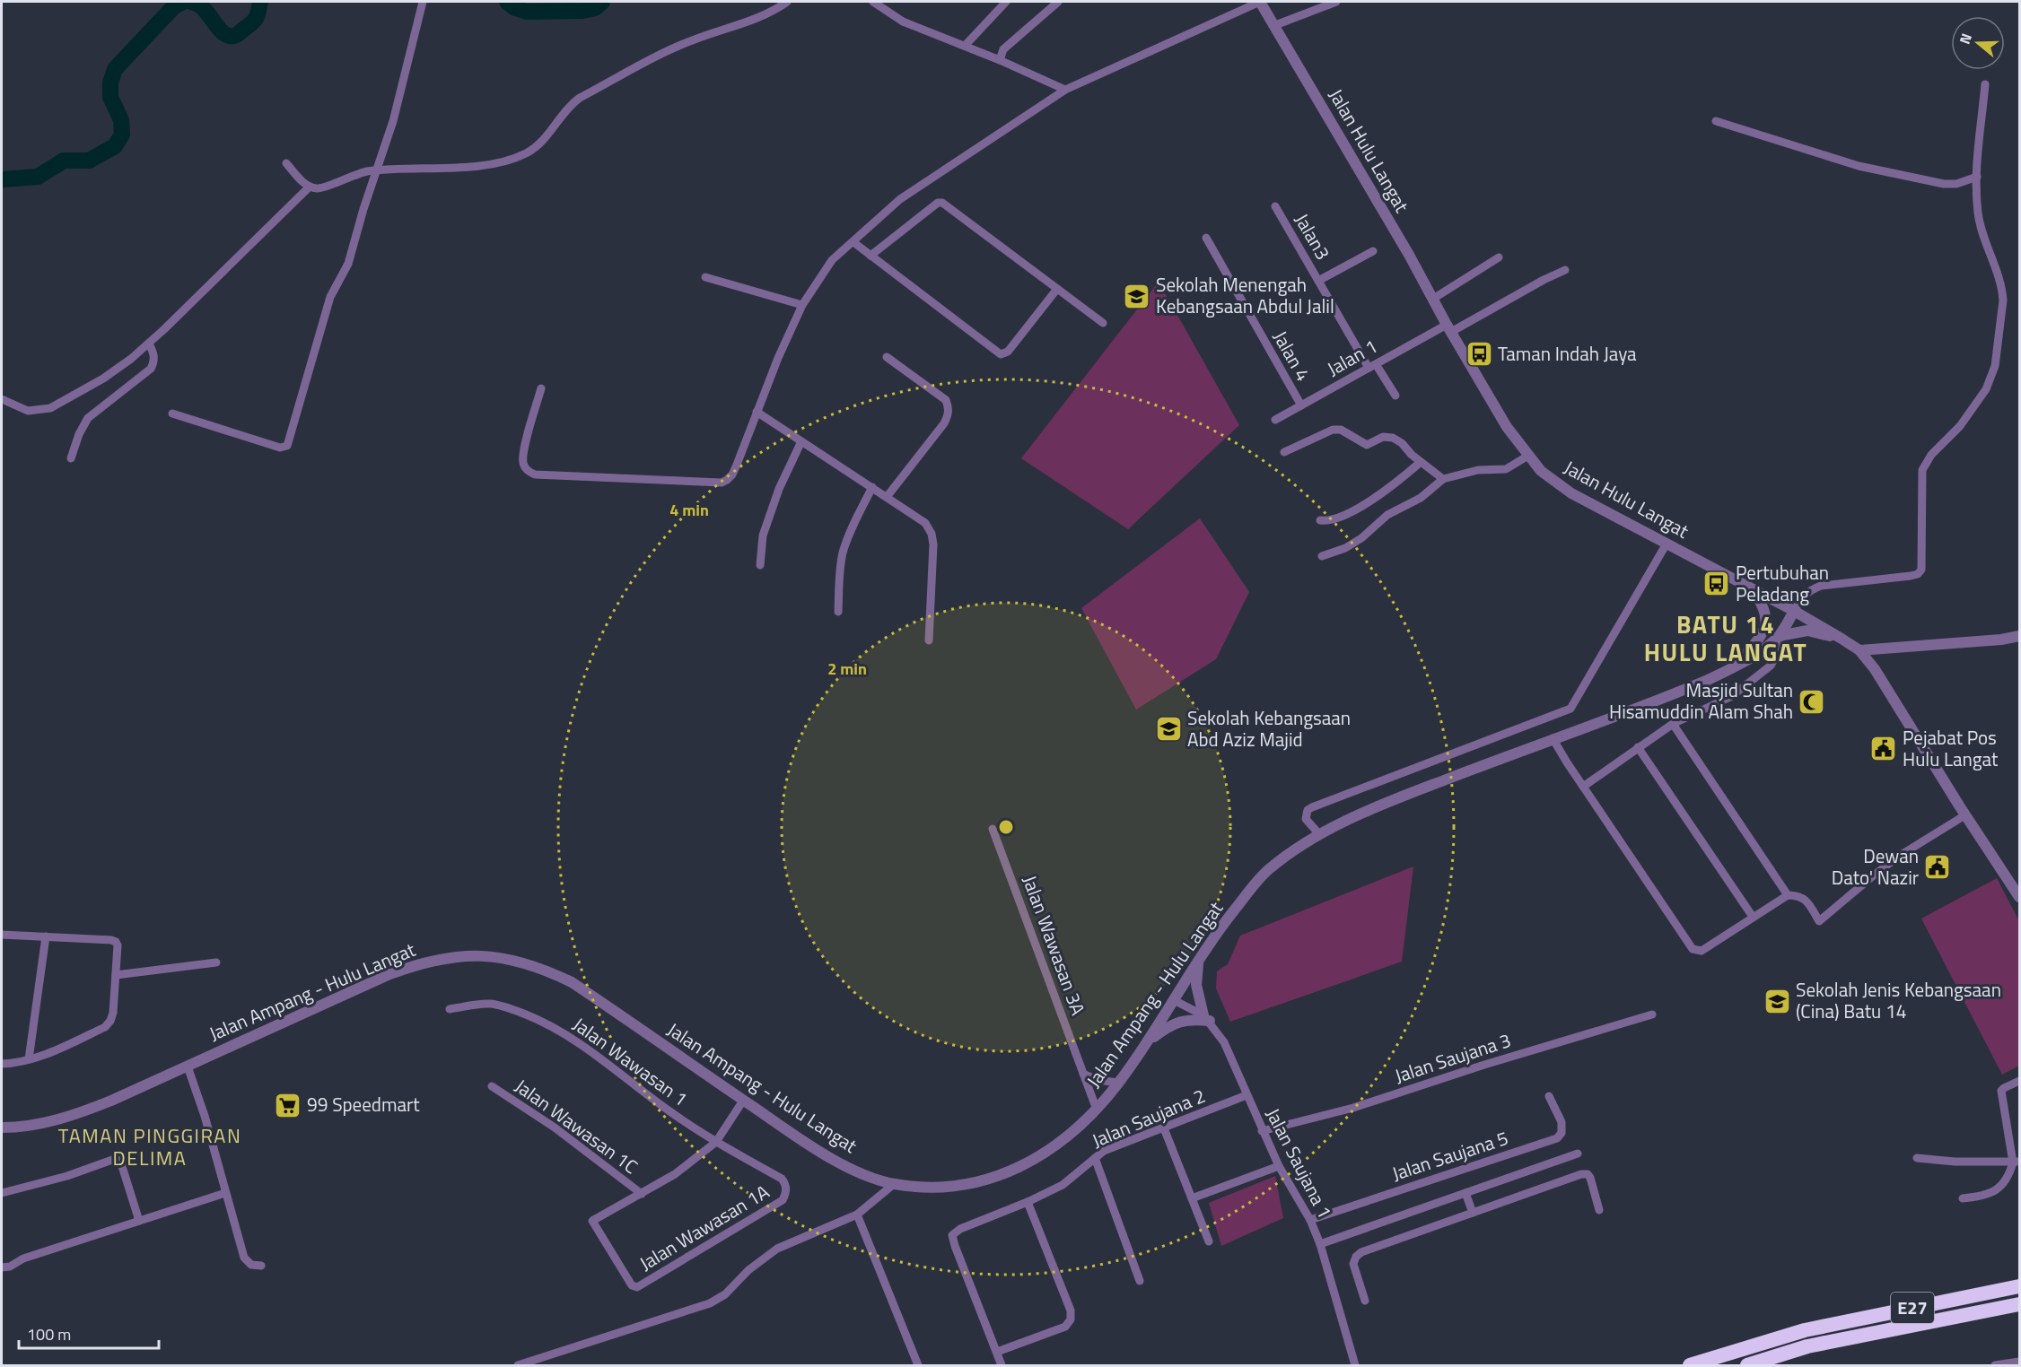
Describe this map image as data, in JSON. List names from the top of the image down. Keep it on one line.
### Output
{"streets":{"highway":["E27"],"street":["Jalan Hulu Langat","Jalan3","Jalan 4","Jalan 1","Jalan Wawasan 3A","Jalan Ampang - Hulu Langat","Jalan Saujana 3","Jalan Wawasan 1","Jalan Saujana 2","Jalan Wawasan 1C","Jalan Saujana 5","Jalan Saujana 1","Jalan Wawasan 1A"]},"crossings":[["Jalan Hulu Langat","Jalan 1"],["Jalan Hulu Langat","Jalan Ampang - Hulu Langat"],["Jalan3","Jalan 1"],["Jalan 4","Jalan 1"],["Jalan Wawasan 3A","Jalan Ampang - Hulu Langat"],["Jalan Ampang - Hulu Langat","Jalan Saujana 1"],["Jalan Saujana 3","Jalan Saujana 1"],["Jalan Wawasan 1","Jalan Wawasan 1A"],["Jalan Saujana 2","Jalan Saujana 1"],["Jalan Wawasan 1C","Jalan Wawasan 1A"],["Jalan Saujana 5","Jalan Saujana 1"]],"districts":["BATU 14 HULU LANGAT","TAMAN PINGGIRAN DELIMA"],"places":{"school or university":["Sekolah Menengah Kebangsaan Abdul Jalil","Sekolah Kebangsaan Abd Aziz Majid","Sekolah Jenis Kebangsaan (Cina) Batu 14"],"bus stop":["Taman Indah Jaya","Pertubuhan Peladang"],"mosque":["Masjid Sultan Hisamuddin Alam Shah"],"public building":["Pejabat Pos Hulu Langat","Dewan Dato' Nazir"],"supermarket":["99 Speedmart"]},"scale_bar":"100 m","north":"left","rings":["4 min","2 min"]}
